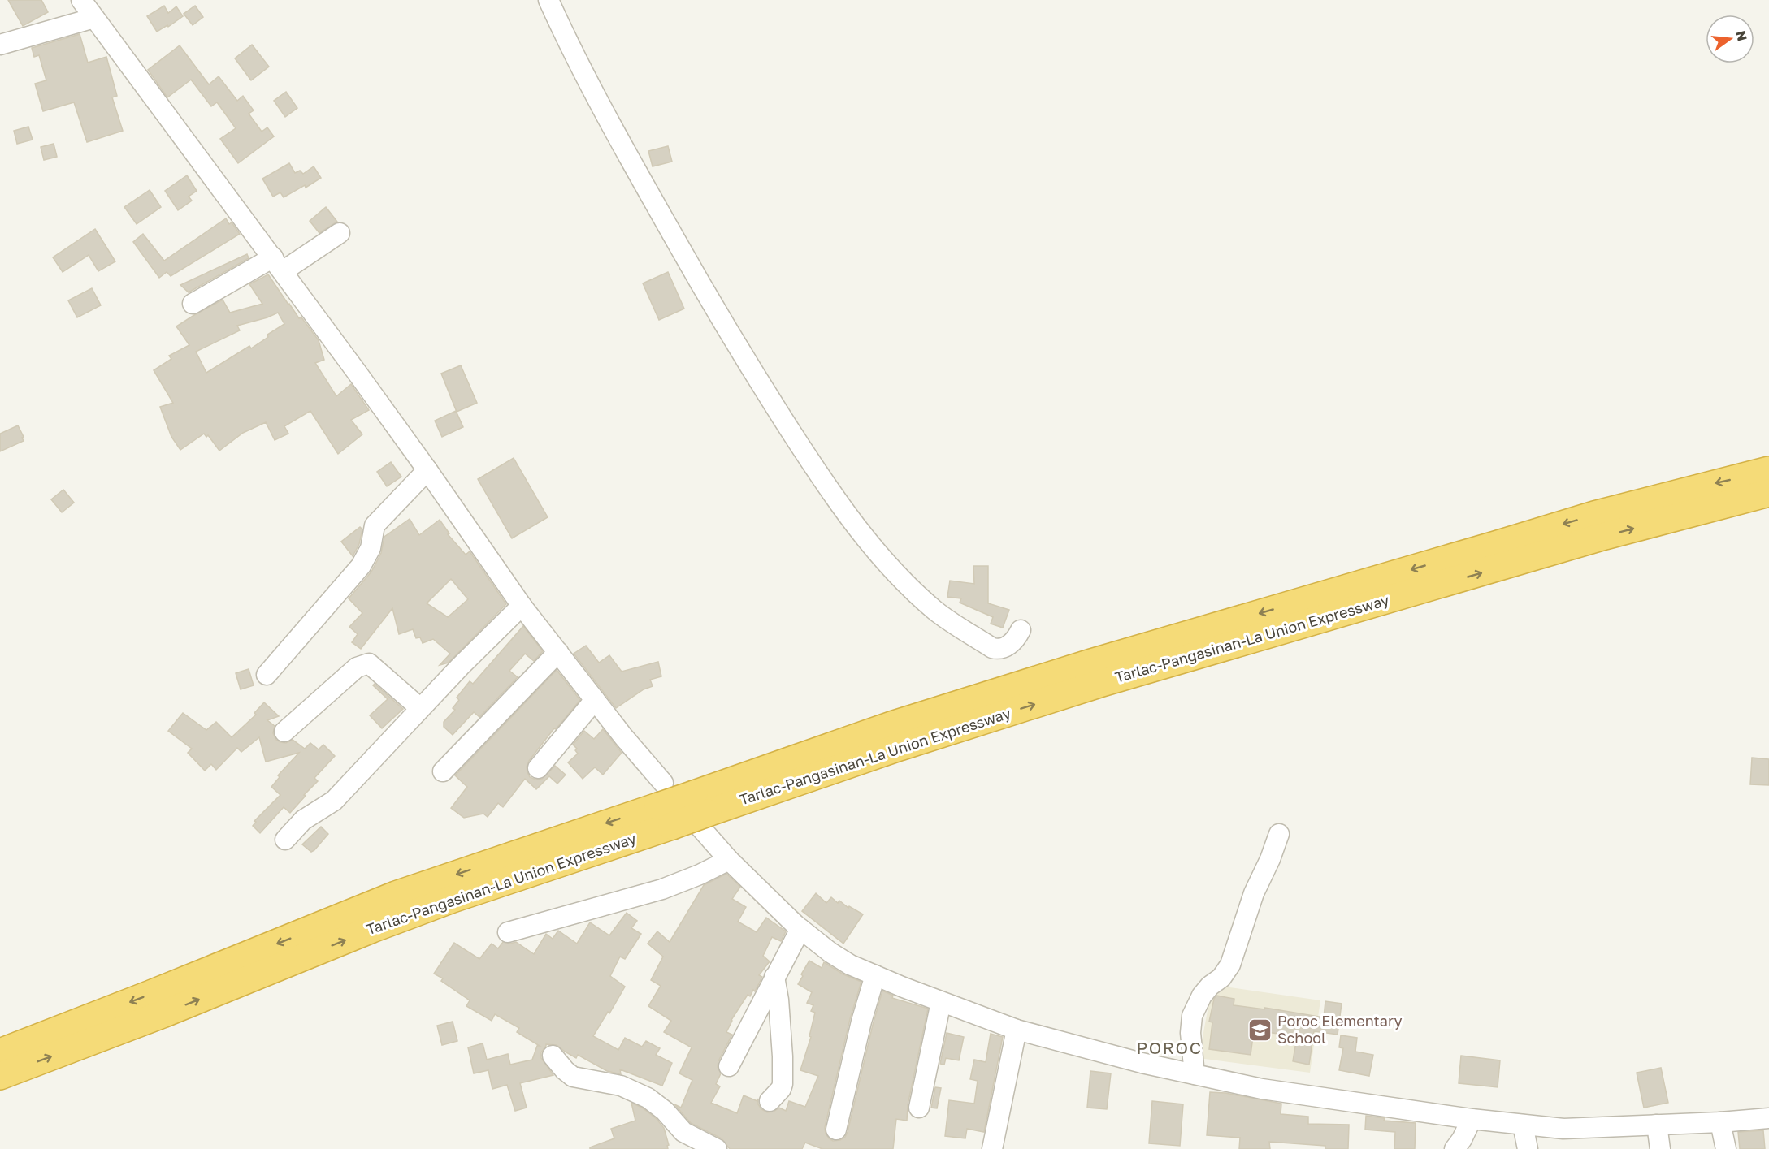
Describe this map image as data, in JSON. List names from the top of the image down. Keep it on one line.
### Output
{"streets":{"highway":["Tarlac-Pangasinan-La Union Expressway"]},"districts":["POROC"],"places":{"school or university":["Poroc Elementary School"]},"north":"right"}
